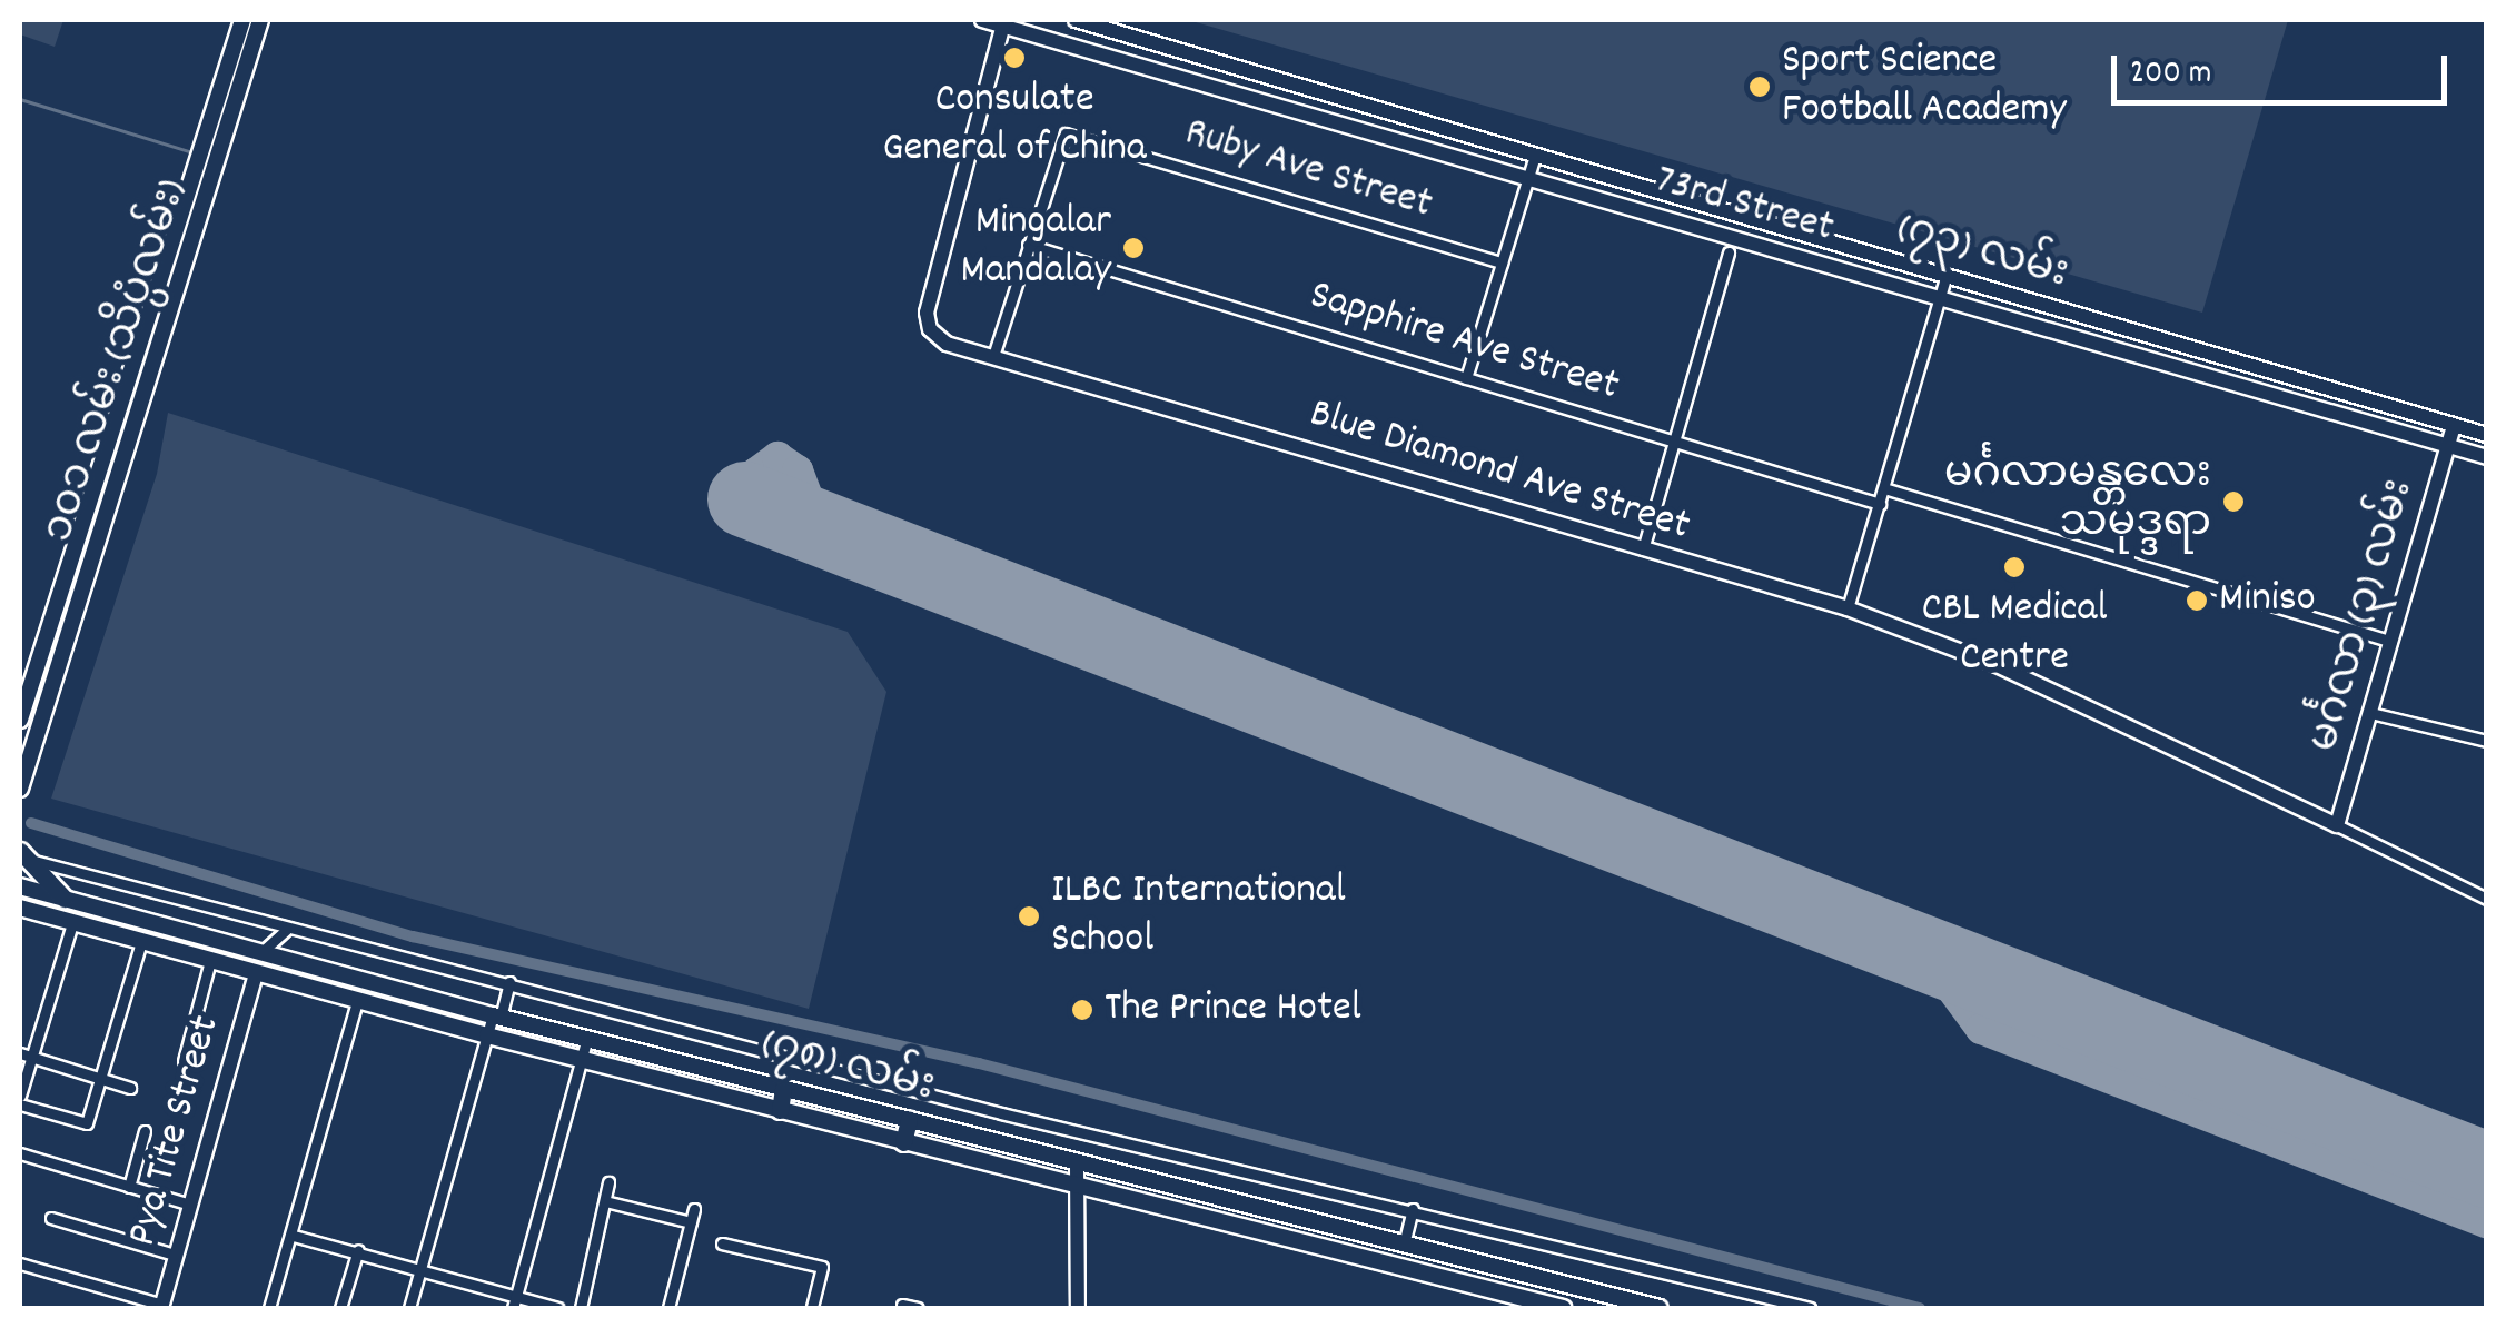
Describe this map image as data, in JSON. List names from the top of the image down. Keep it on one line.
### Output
{"streets":{"main road":["73rd Street","(၇၃) လမ်း","၁၀၁ လမ်း (သိပ္ပံလမ်း)","Blue Diamond Ave Street","မင်္ဂလာ (၃) လမ်း","(၇၈) လမ်း","Pya Tite Street"],"street":["Ruby Ave Street","Sapphire Ave Street"]},"crossings":[["Ruby Ave Street","Sapphire Ave Street"],["Ruby Ave Street","Blue Diamond Ave Street"],["73rd Street","Blue Diamond Ave Street"],["73rd Street","မင်္ဂလာ (၃) လမ်း"],["(၇၃) လမ်း","မင်္ဂလာ (၃) လမ်း"],["Blue Diamond Ave Street","မင်္ဂလာ (၃) လမ်း"],["(၇၈) လမ်း","Pya Tite Street"]],"places":["Consulate General of China","Sport Science Football Academy","Mingalar Mandalay","မင်္ဂလာမန္တလေး သမုဒ္ဒရာ","CBL Medical Centre","Miniso","ILBC International School","The Prince Hotel"],"scale_bar":"200 m"}
